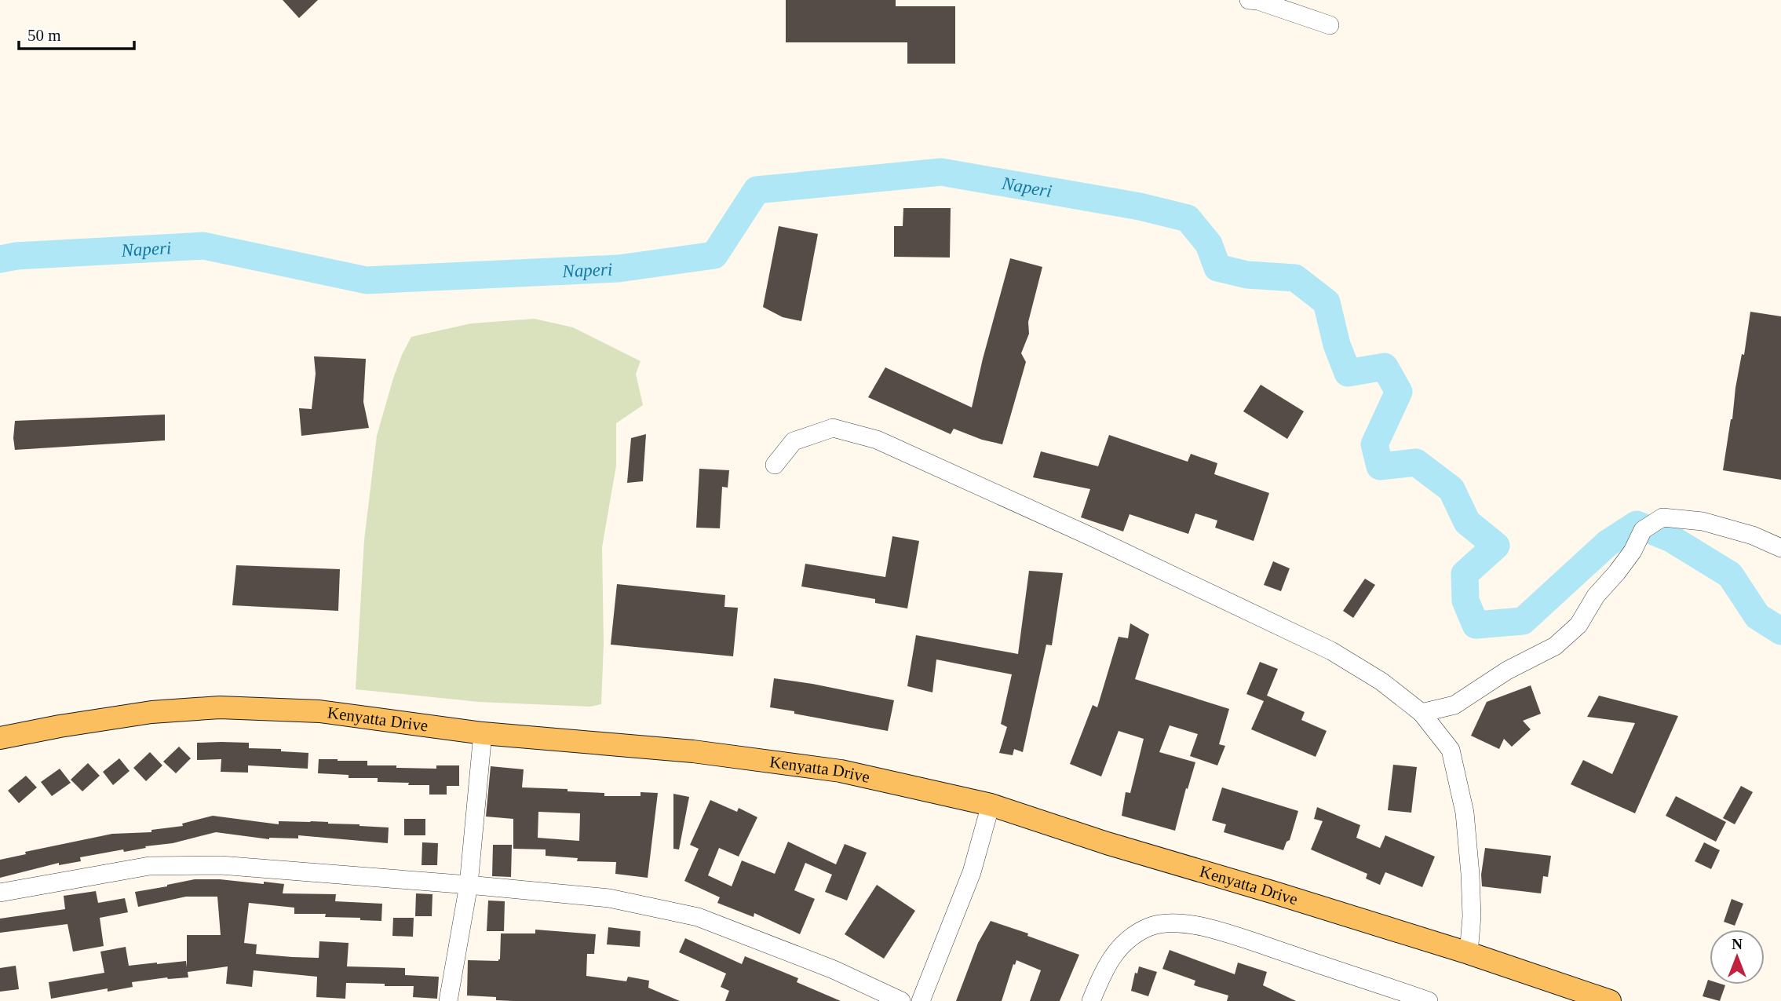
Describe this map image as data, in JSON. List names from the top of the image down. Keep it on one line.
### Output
{"streets":{"main road":["Kenyatta Drive"]},"water":["Naperi"],"scale_bar":"50 m","north":"top"}
